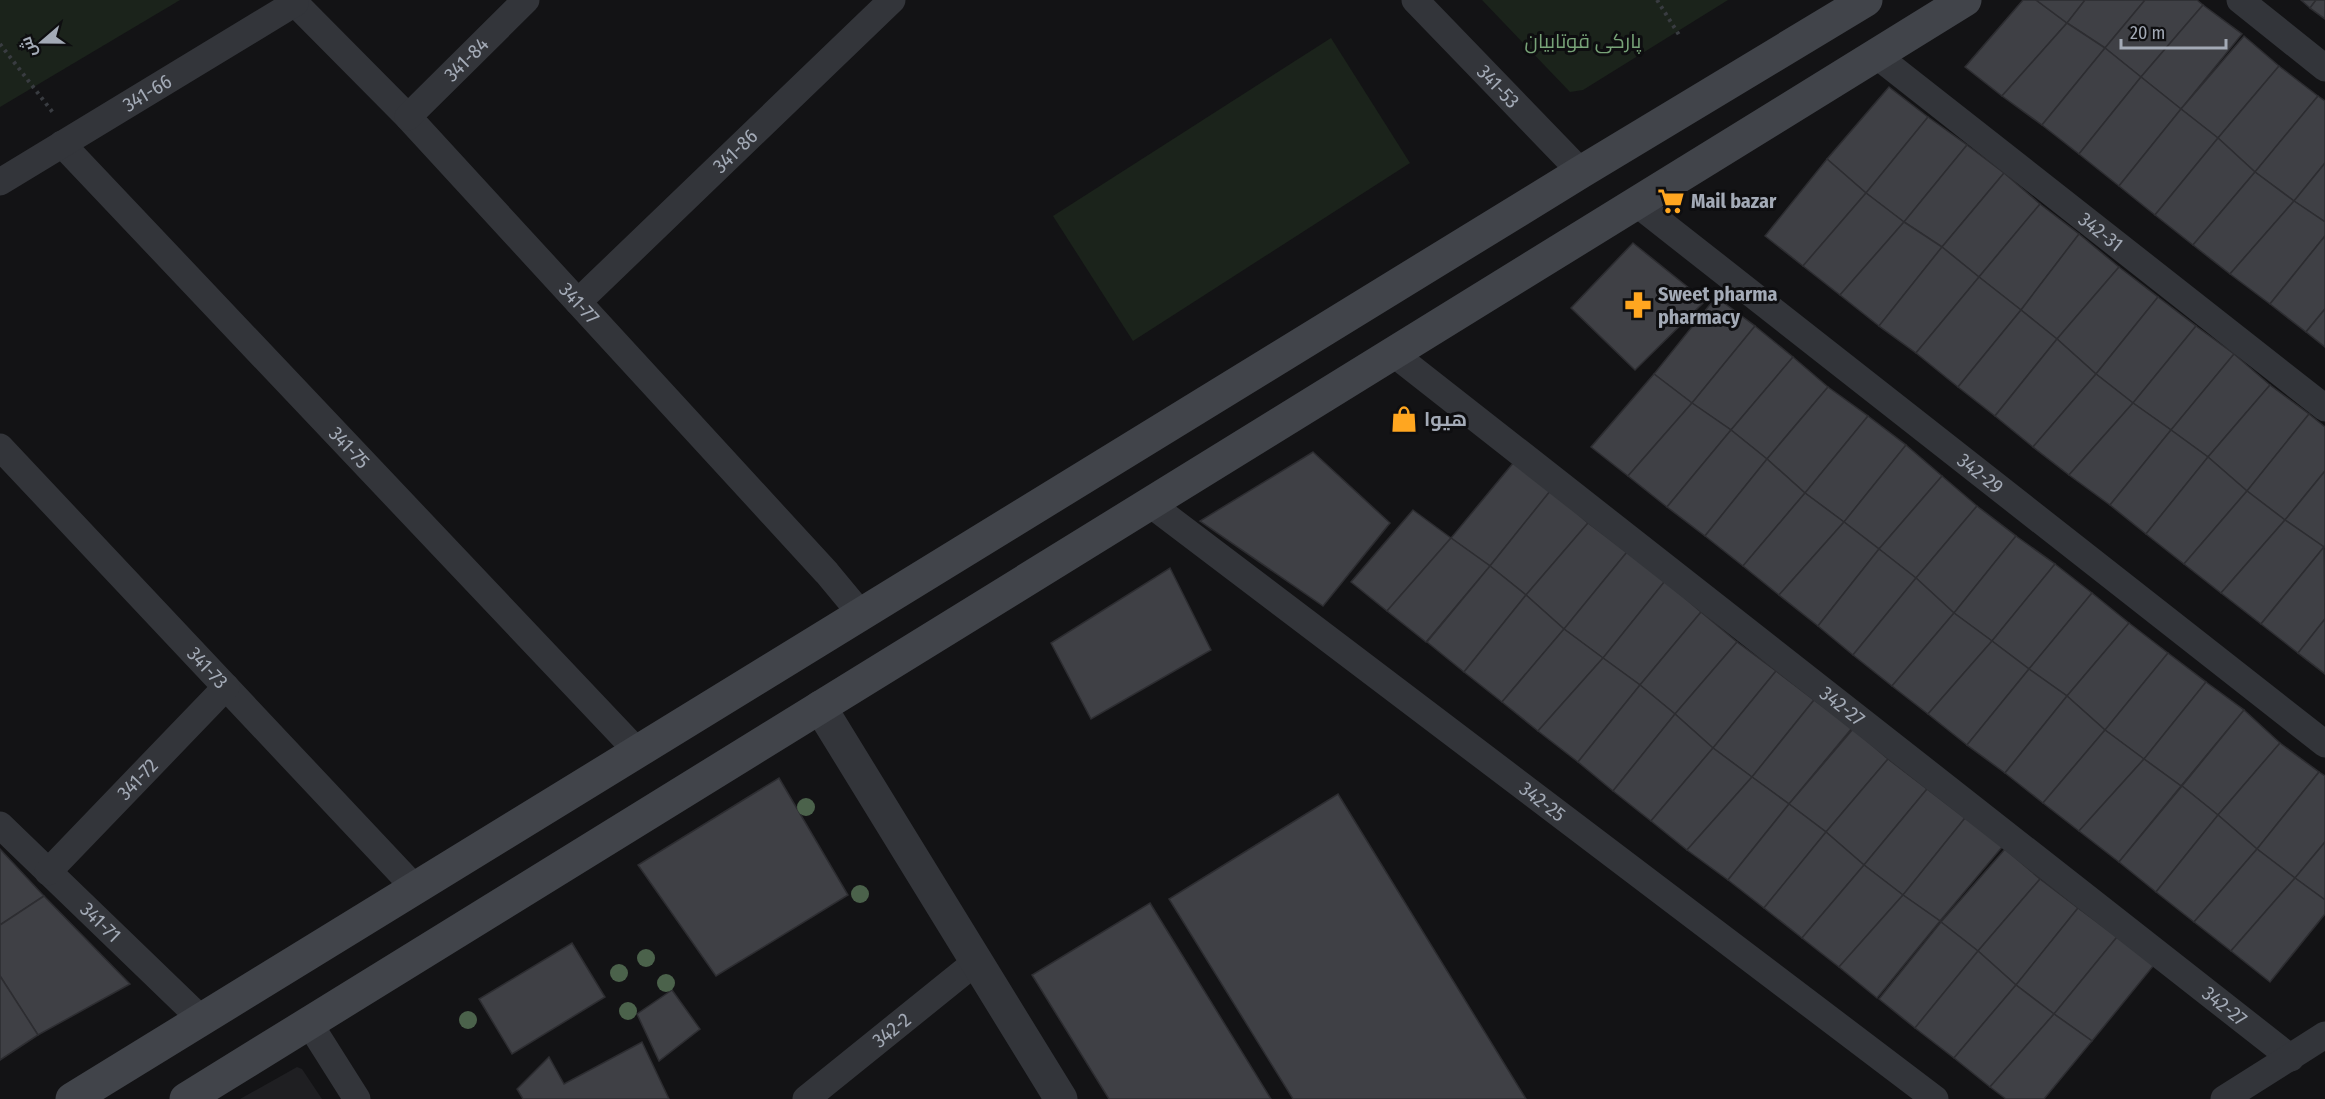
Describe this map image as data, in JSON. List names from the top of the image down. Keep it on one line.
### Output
{"streets":{"street":["341-84","341-53","341-66","341-86","342-31","341-77","341-75","342-29","341-73","342-27","341-72","342-25","341-71","342-2"]},"crossings":[["341-84","341-77"],["341-66","341-77"],["341-66","341-75"],["341-86","341-77"],["341-73","341-72"],["341-72","341-71"]],"parks":["پارکی قوتابیان"],"places":{"supermarket":["Mail bazar"],"pharmacy":["Sweet pharma pharmacy"],"shop":["هيوا"]},"scale_bar":"20 m","north":"left"}
